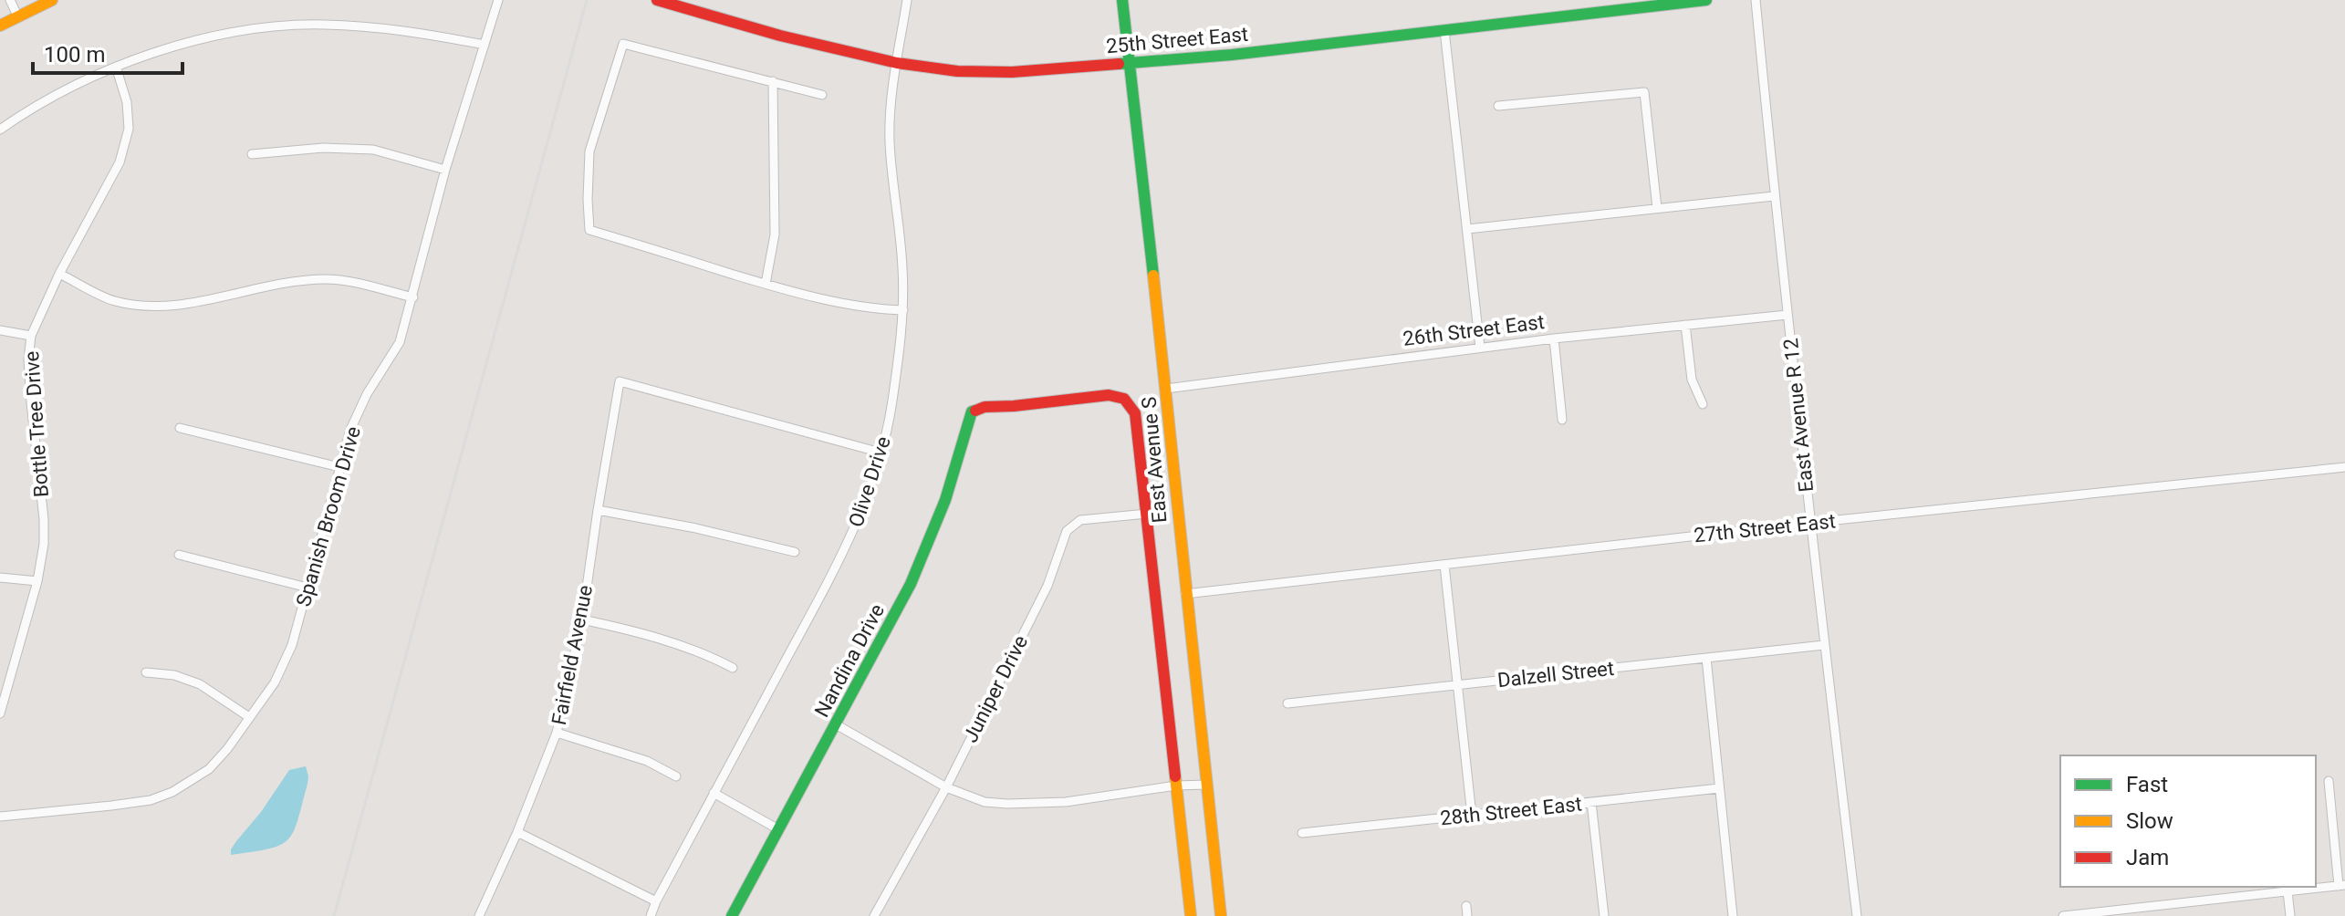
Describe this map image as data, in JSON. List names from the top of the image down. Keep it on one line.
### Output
{"streets":{"main road":["25th Street East","East Avenue S","Nandina Drive"],"street":["26th Street East","East Avenue R 12","Bottle Tree Drive","Olive Drive","Spanish Broom Drive","27th Street East","Fairfield Avenue","Dalzell Street","Juniper Drive","28th Street East"]},"crossings":[["25th Street East","East Avenue S"],["25th Street East","Olive Drive"],["26th Street East","East Avenue R 12"],["26th Street East","East Avenue S"],["East Avenue R 12","27th Street East"],["East Avenue R 12","Dalzell Street"],["East Avenue S","27th Street East"],["East Avenue S","Nandina Drive"],["East Avenue S","Juniper Drive"],["Olive Drive","Fairfield Avenue"]],"legend":["Fast","Slow","Jam"],"scale_bar":"100 m"}
